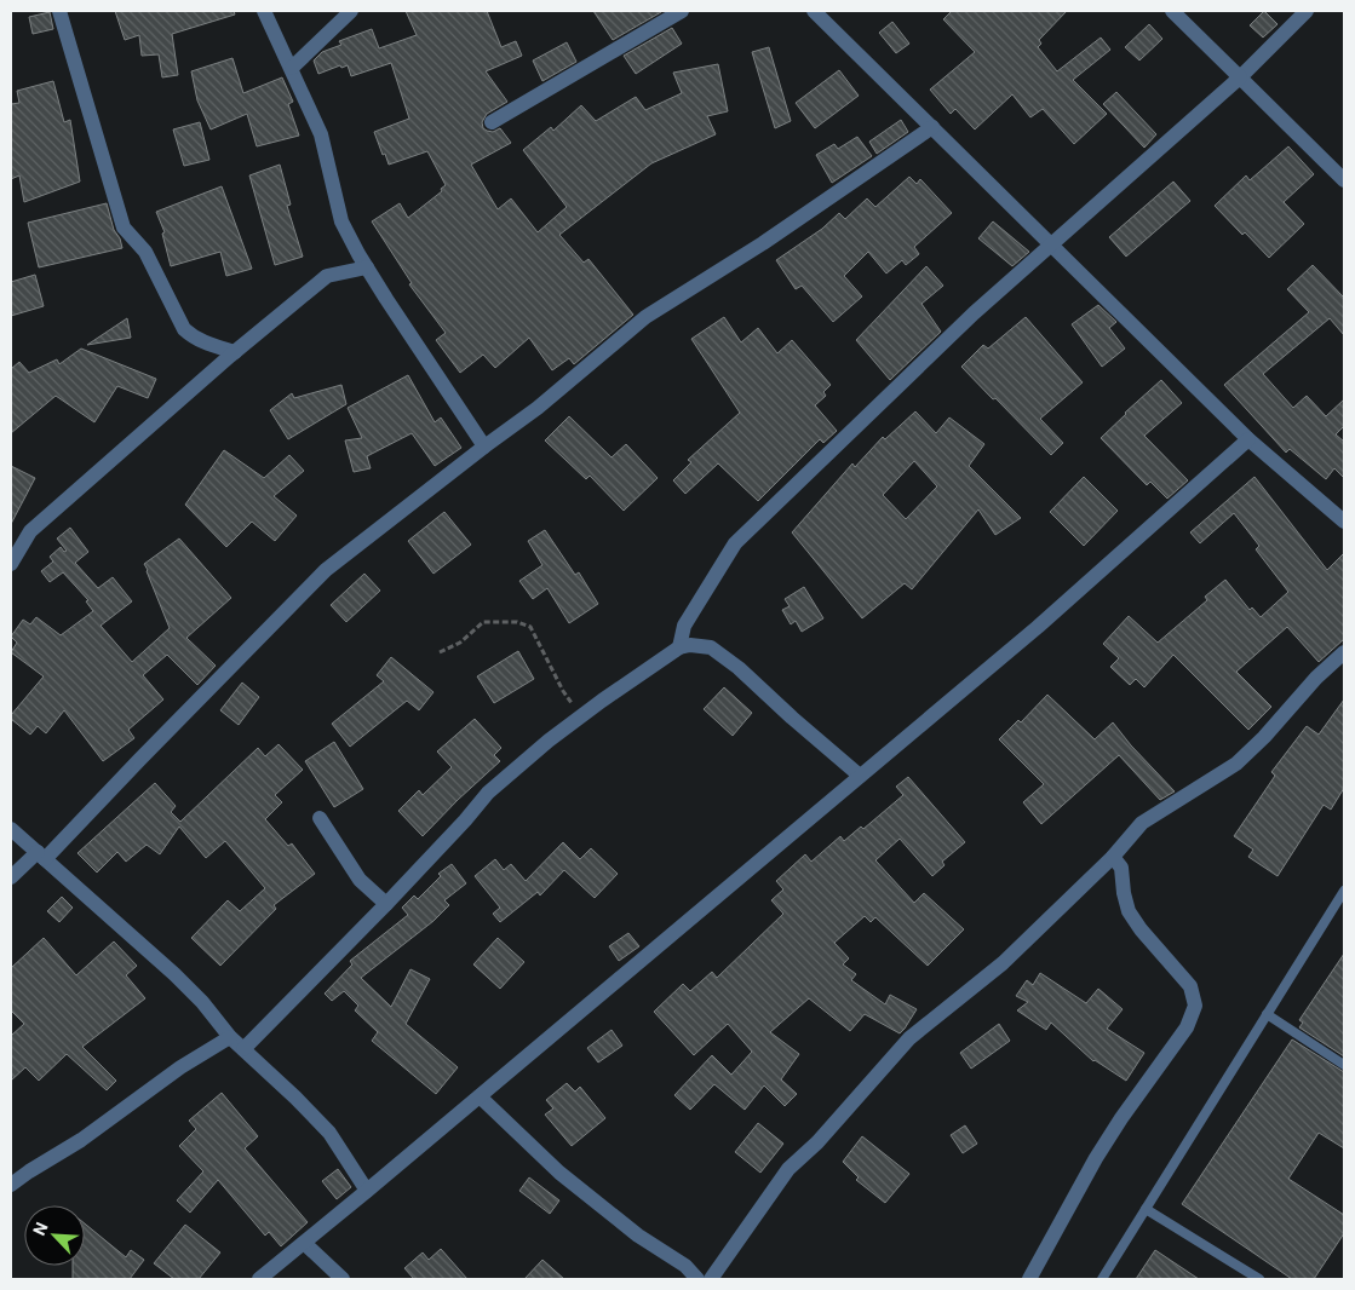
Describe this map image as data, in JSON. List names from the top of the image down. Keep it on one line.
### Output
{"north":"top left"}
